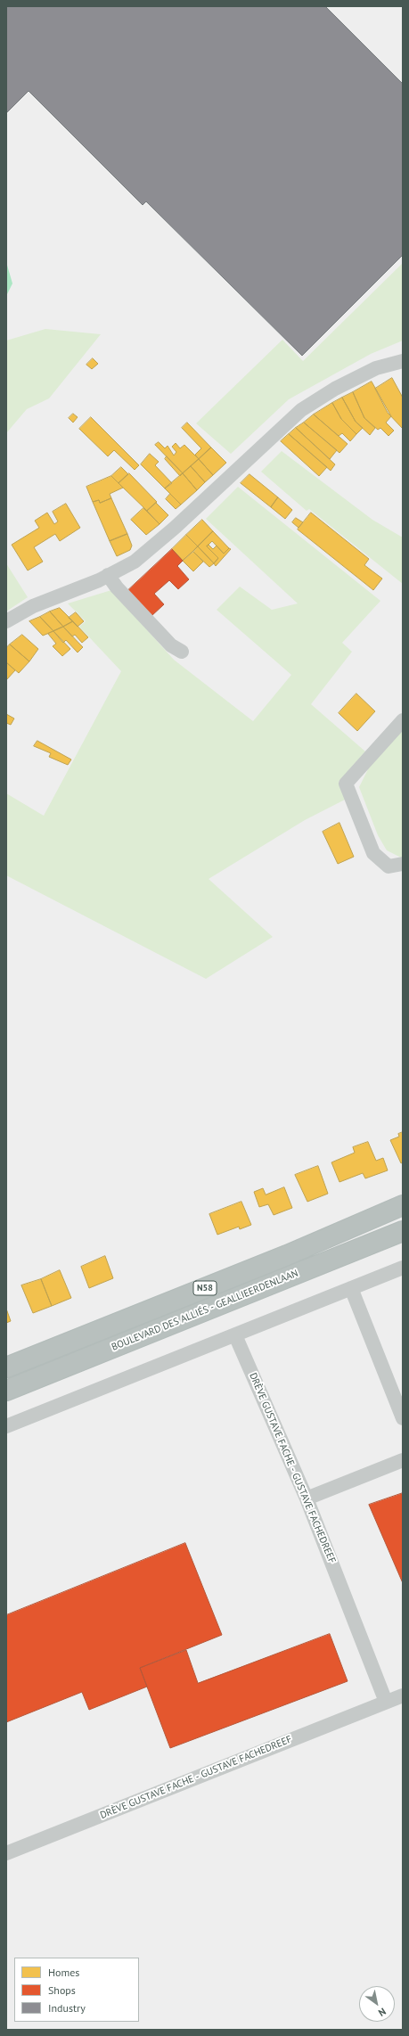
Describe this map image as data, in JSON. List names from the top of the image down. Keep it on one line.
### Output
{"streets":{"highway":["N58","BOULEVARD DES ALLIÉS - GEALLIEERDENLAAN"],"street":["DRÈVE GUSTAVE FACHE - GUSTAVE FACHEDREEF"]},"legend":["Homes","Shops","Industry"],"north":"bottom right"}
